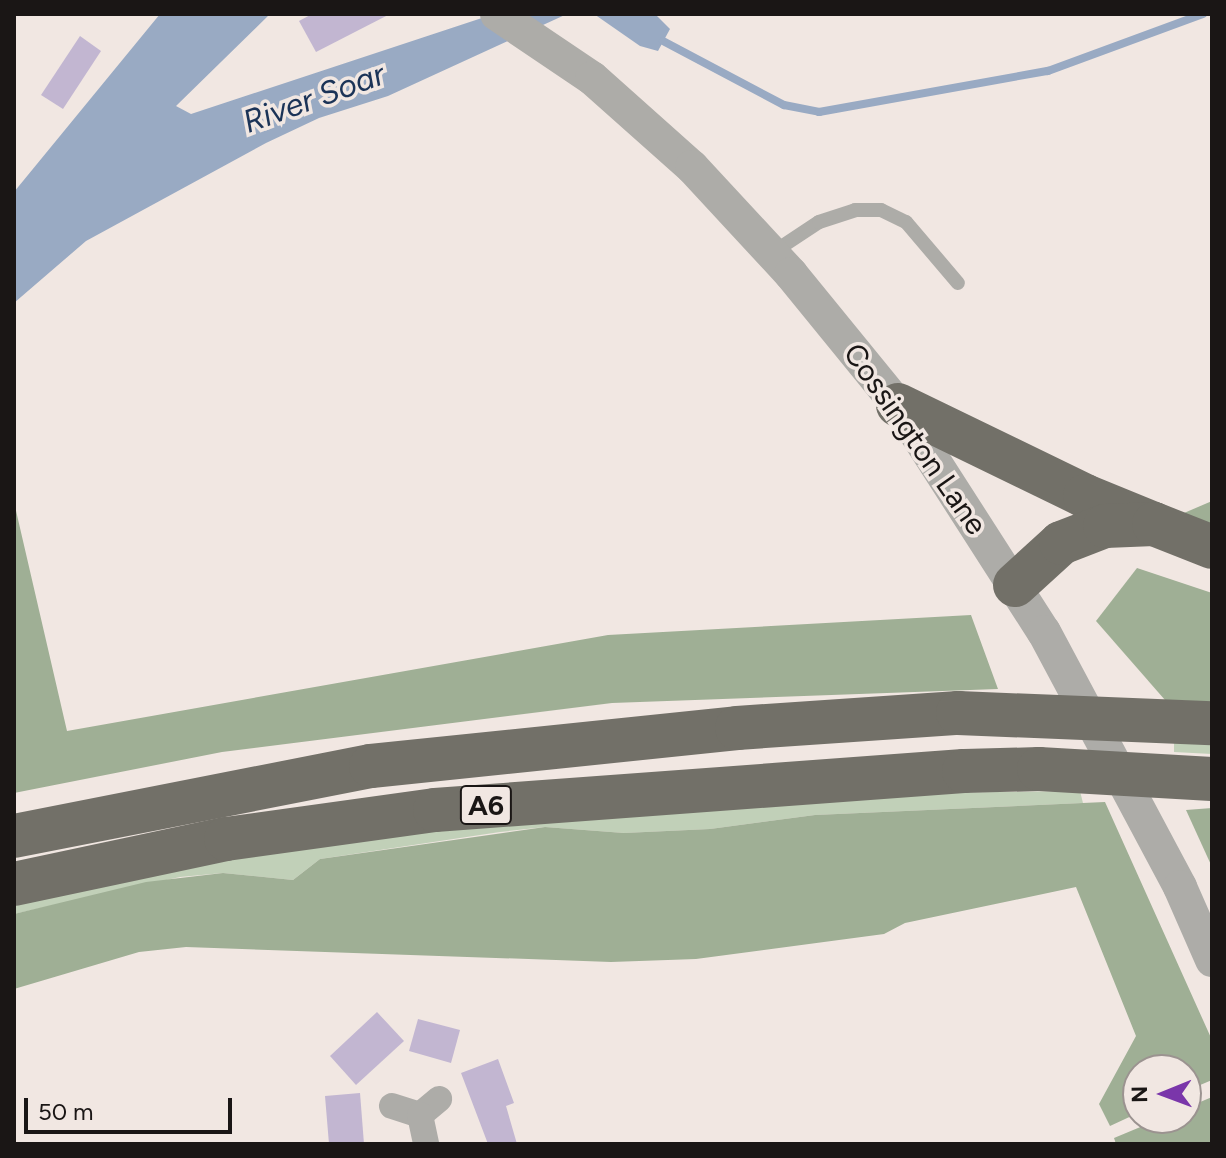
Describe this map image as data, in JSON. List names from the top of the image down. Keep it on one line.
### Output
{"streets":{"highway":["A6"],"street":["Cossington Lane"]},"water":["River Soar"],"scale_bar":"50 m","north":"left"}
